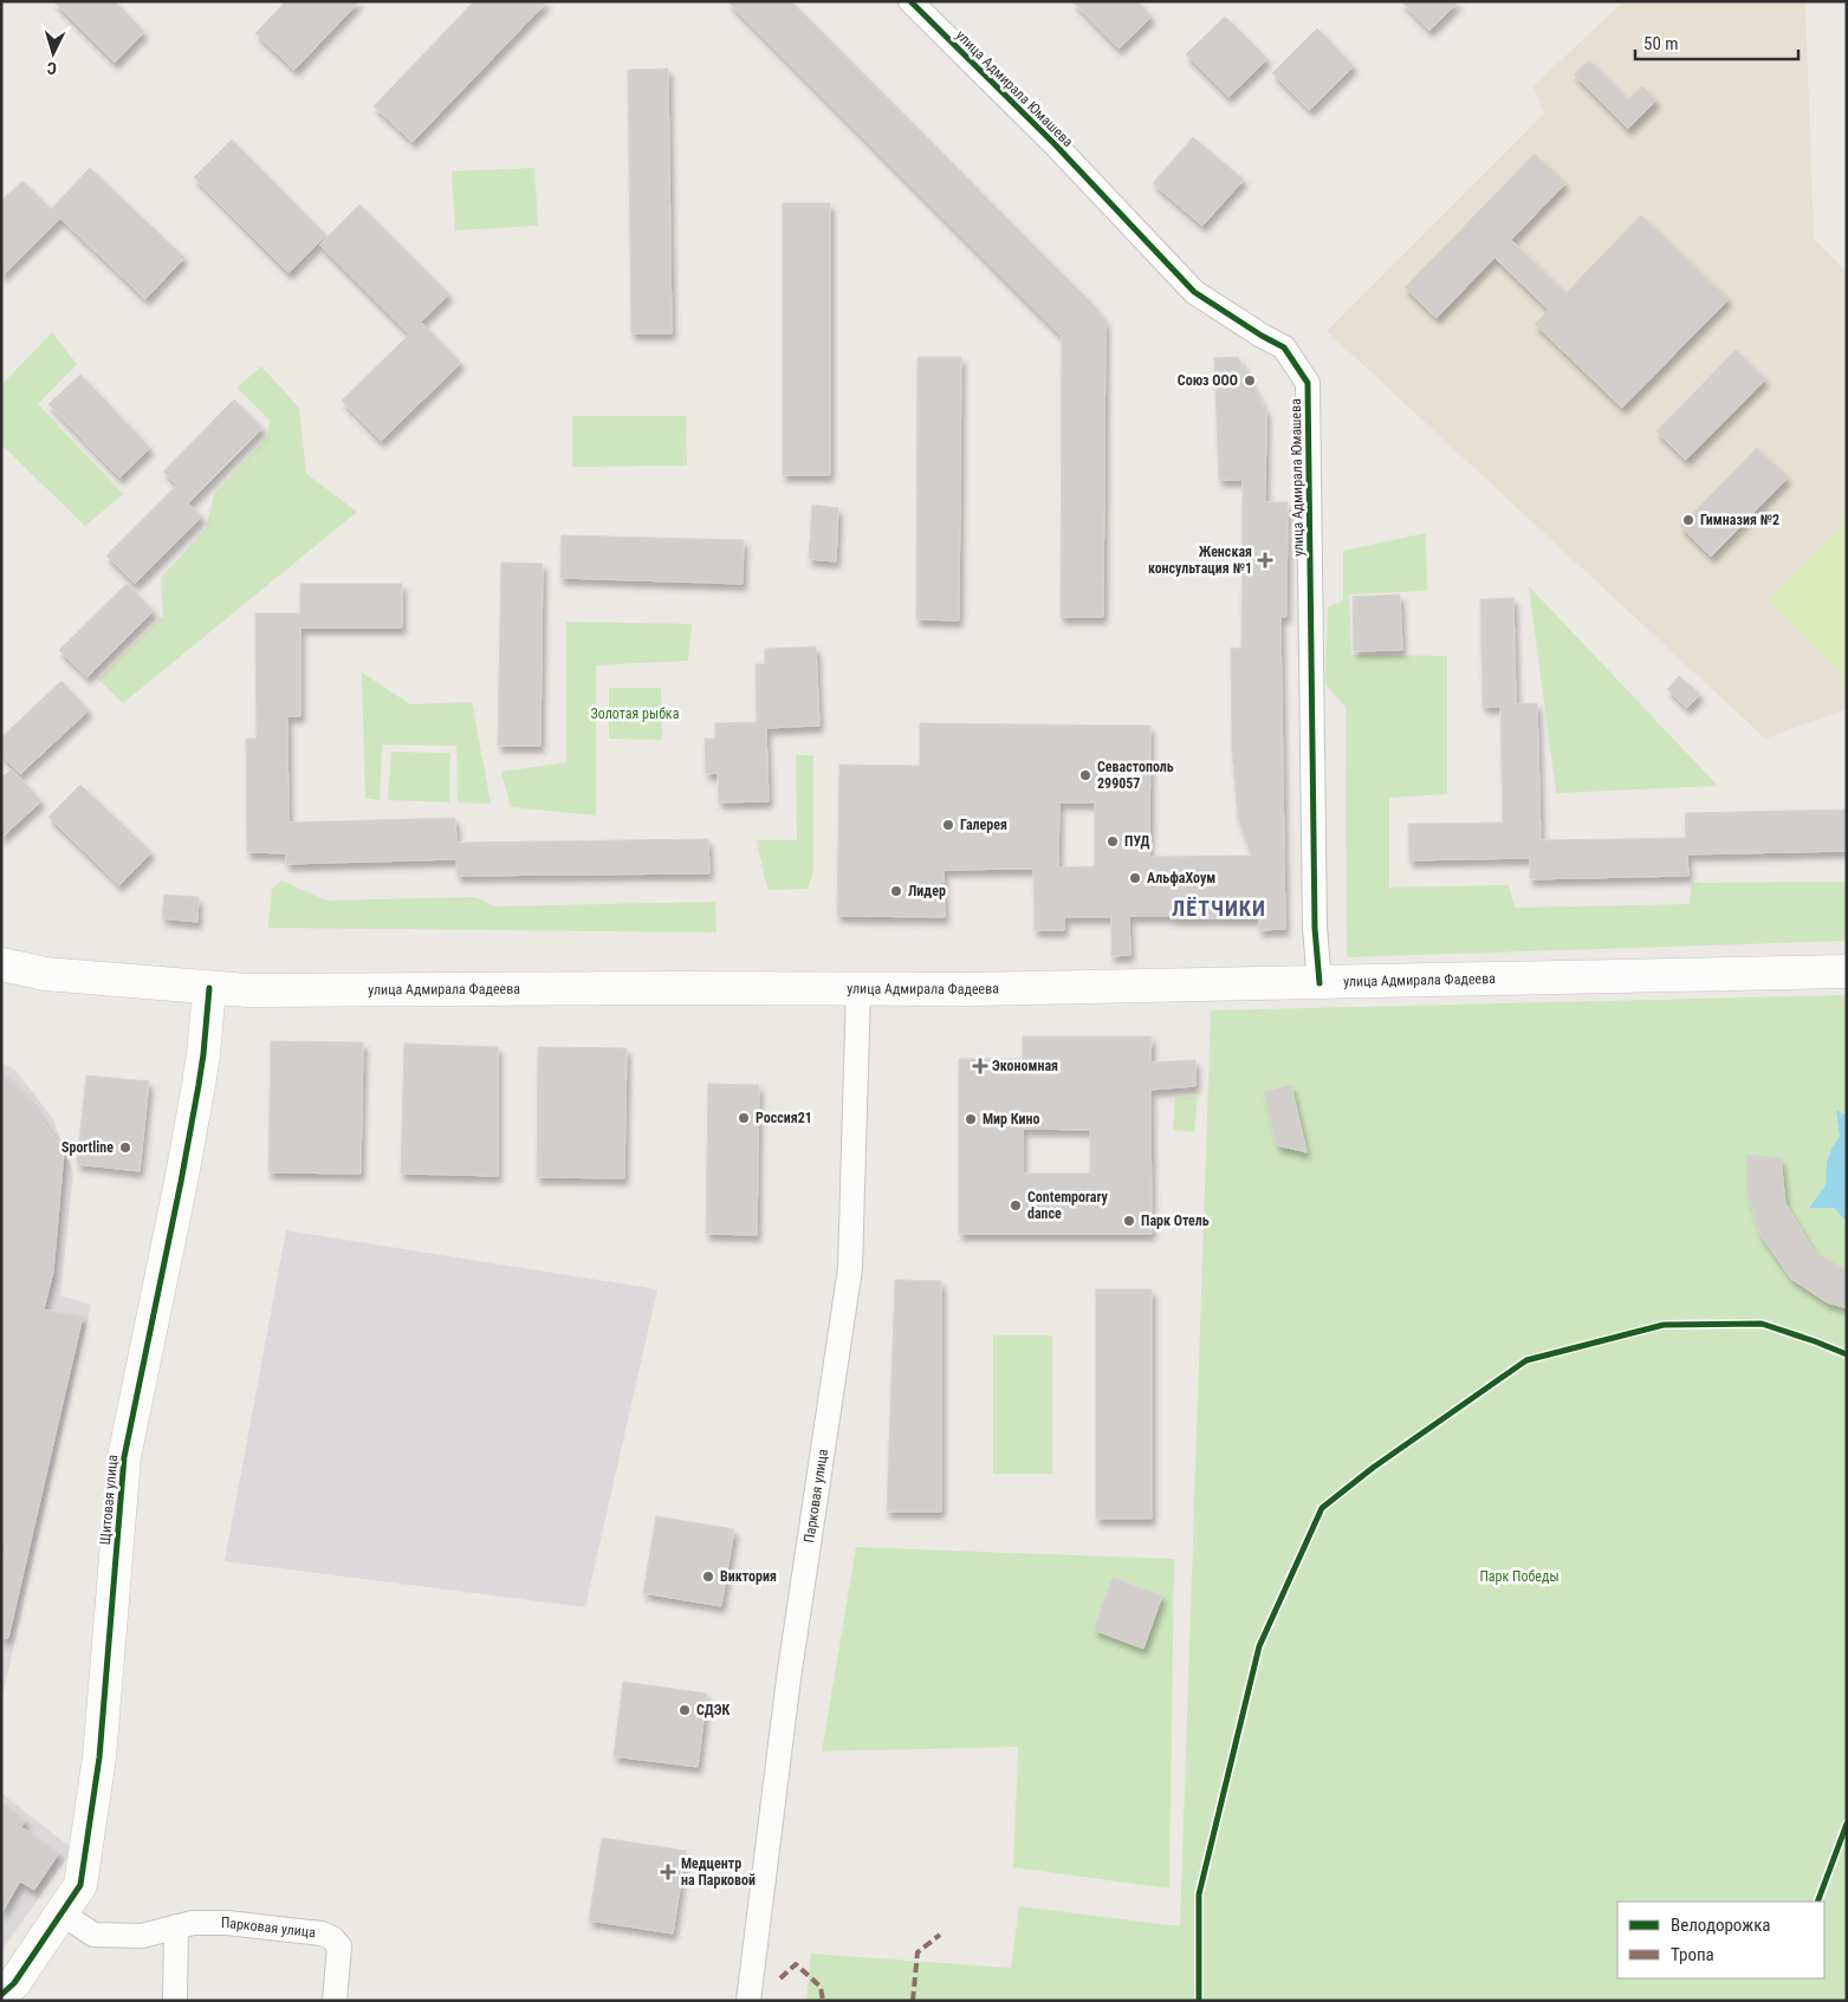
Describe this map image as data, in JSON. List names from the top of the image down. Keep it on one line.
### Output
{"streets":{"main road":["улица Адмирала Фадеева","Щитовая улица"],"street":["улица Адмирала Юмашева","Парковая улица"]},"crossings":[["улица Адмирала Юмашева","улица Адмирала Фадеева"],["улица Адмирала Фадеева","Парковая улица"],["улица Адмирала Фадеева","Щитовая улица"],["Парковая улица","Щитовая улица"]],"districts":["ЛЁТЧИКИ"],"parks":["Золотая рыбка","Парк Победы"],"places":{"other":["Союз ООО","Гимназия №2","Севастополь 299057","Галерея","ПУД","АльфаХоум","Лидер","Россия21","Мир Кино","Sportline","Contemporary dance","Парк Отель","Виктория","СДЭК"],"health":["Женская консультация №1","Экономная","Медцентр на Парковой"]},"legend":["Велодорожка","Тропа"],"scale_bar":"50 m","north":"bottom"}
